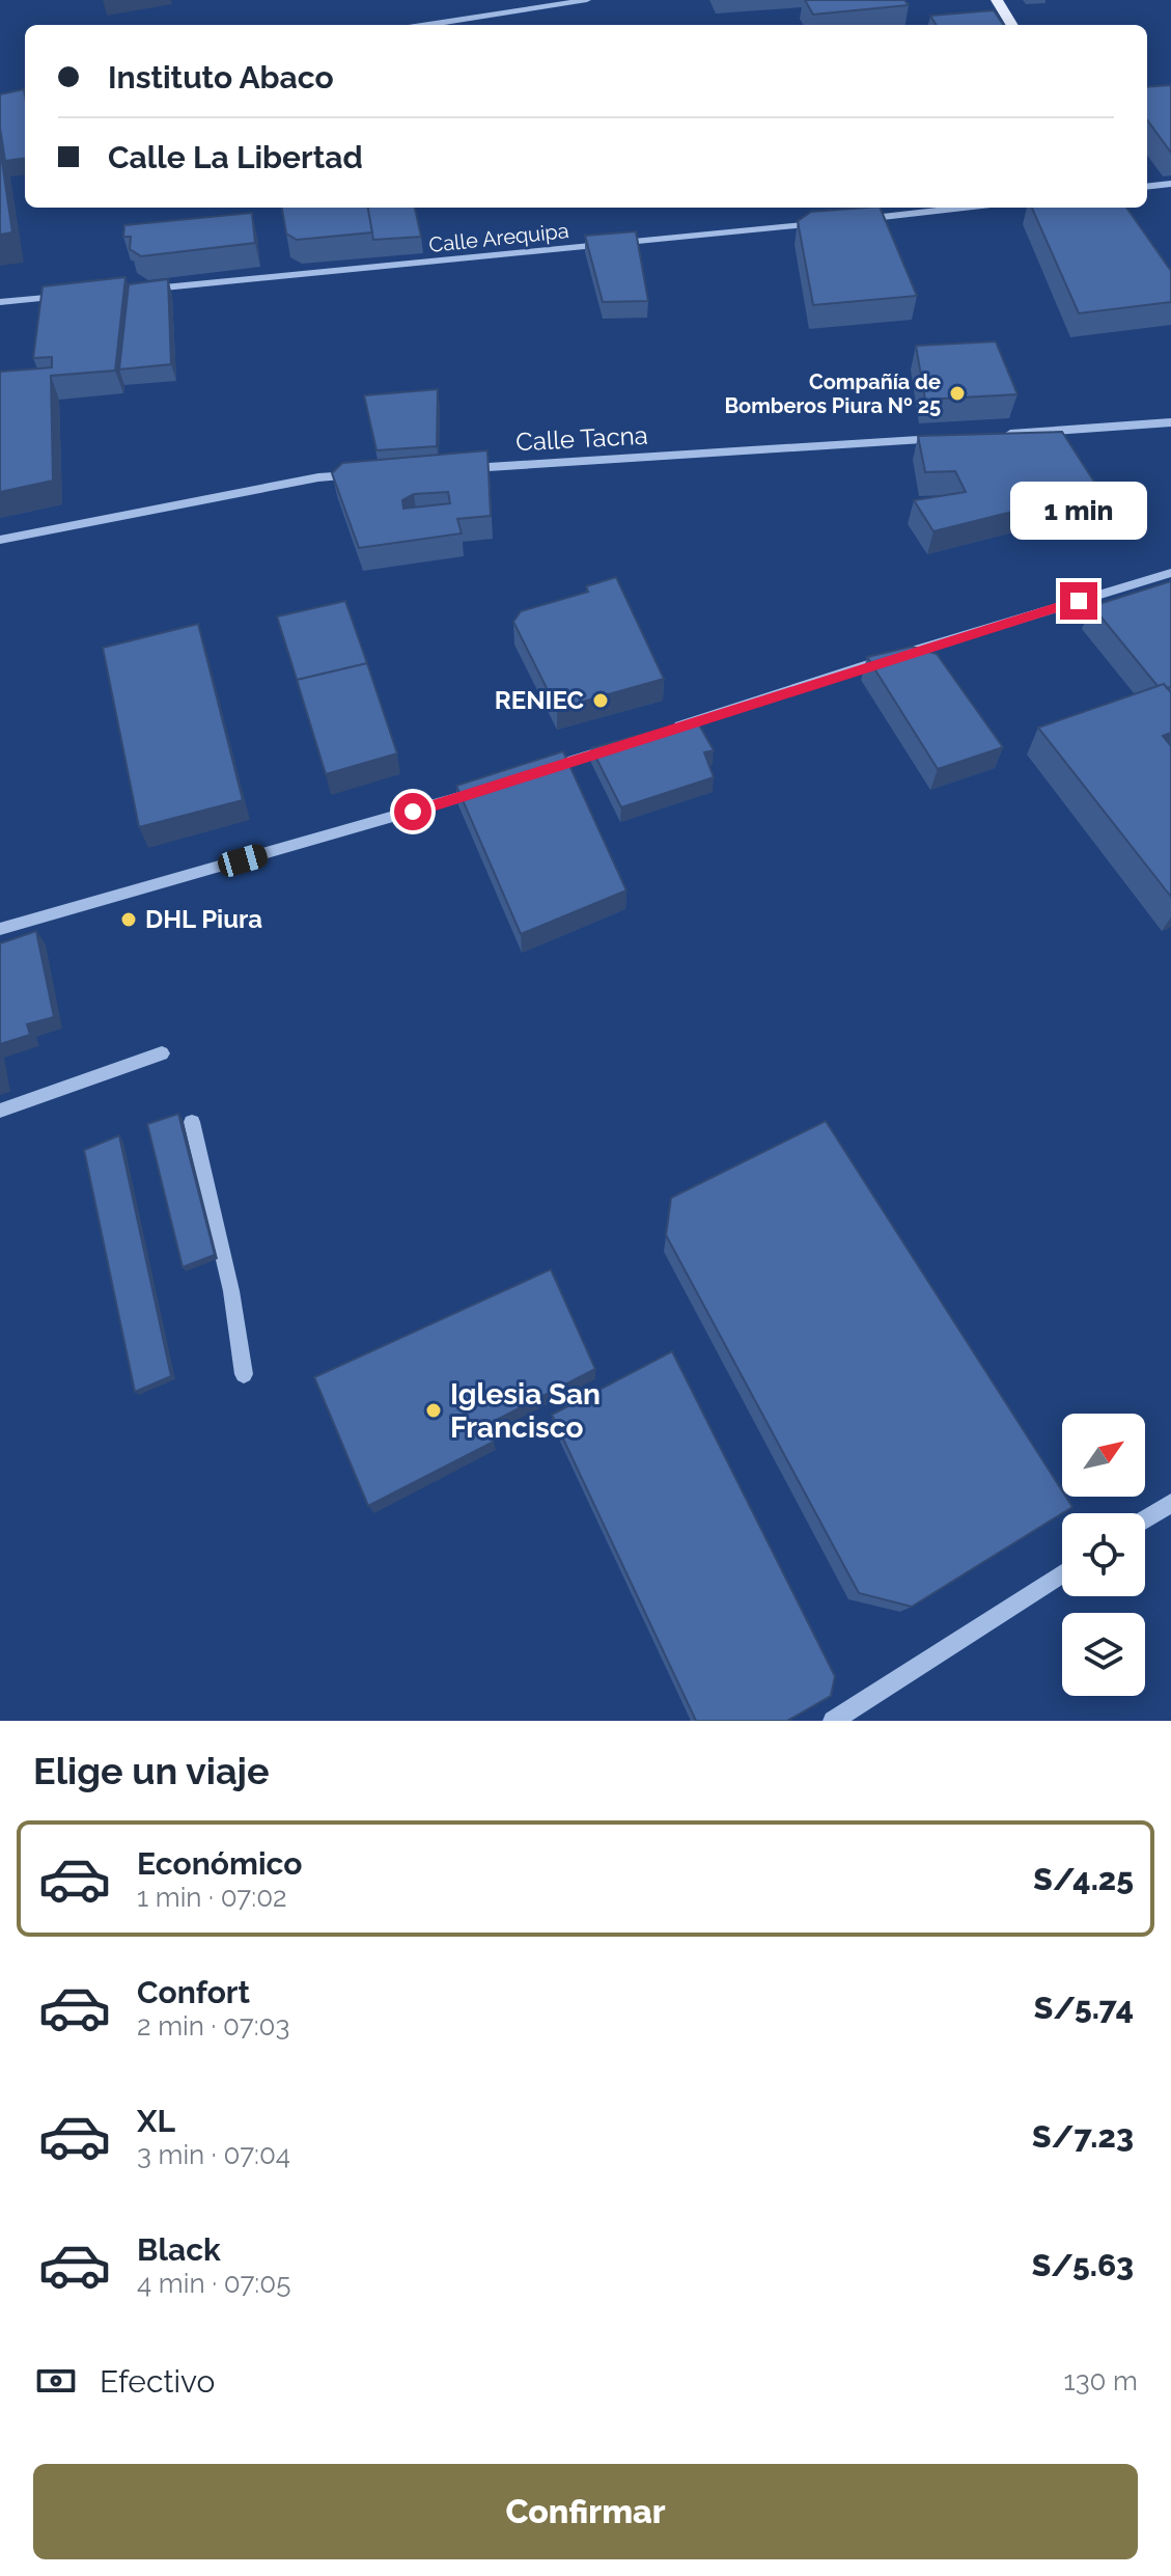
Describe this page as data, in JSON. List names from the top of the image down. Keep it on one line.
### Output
{"streets":{"street":["Calle Arequipa","Calle Tacna"]},"places":["Compañía de Bomberos Piura Nº 25","RENIEC","DHL Piura","Iglesia San Francisco"],"north":"top right","page":{"banner":["Instituto Abaco","Calle La Libertad"],"bubble":"1 min","heading":"Elige un viaje","list":[{"name":"Económico","note":"1 min · 07:02","value":"S/4.25"},{"name":"Confort","note":"2 min · 07:03","value":"S/5.74"},{"name":"XL","note":"3 min · 07:04","value":"S/7.23"},{"name":"Black","note":"4 min · 07:05","value":"S/5.63"}],"pay":["Efectivo","130 m"],"buttons":"Confirmar"}}
